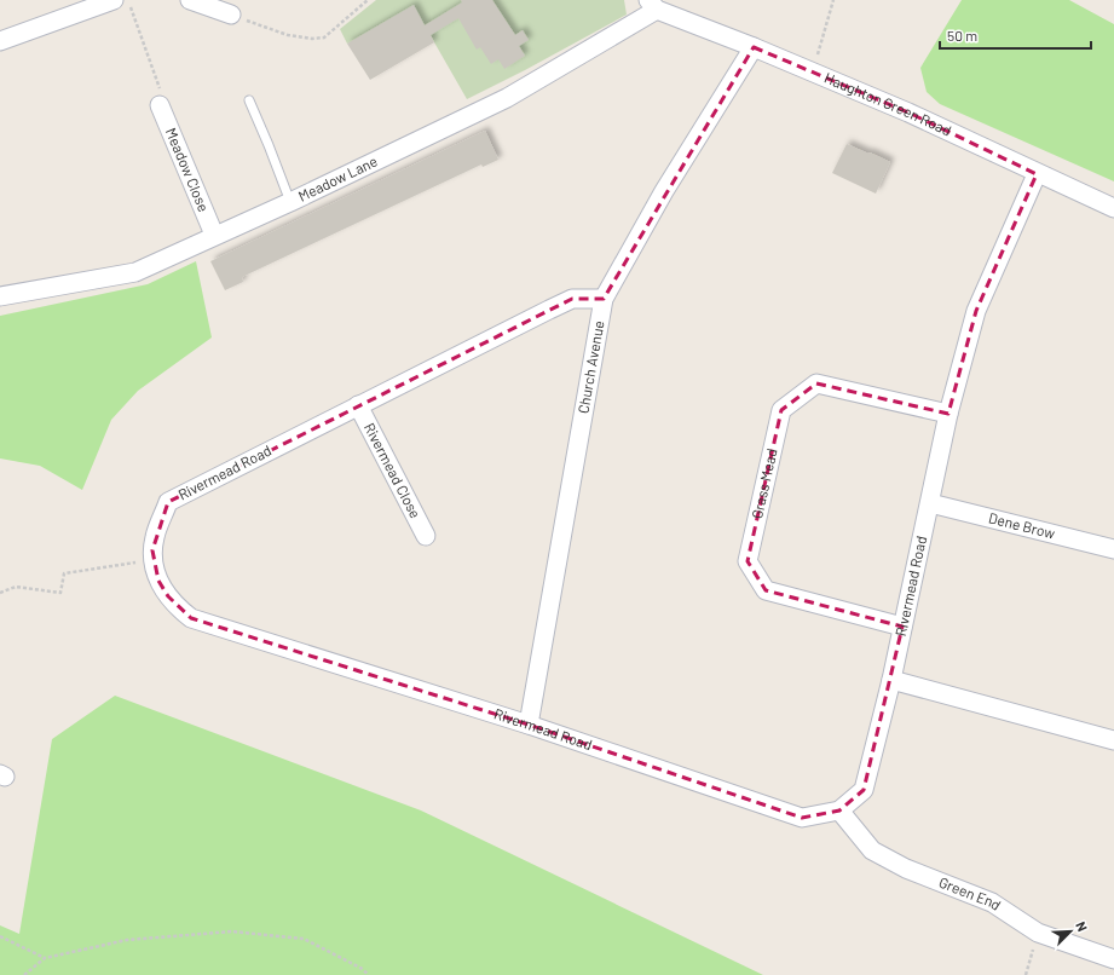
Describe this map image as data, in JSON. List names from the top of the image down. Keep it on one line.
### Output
{"streets":{"street":["Haughton Green Road","Meadow Close","Meadow Lane","Church Avenue","Rivermead Close","Rivermead Road","Grass Mead","Dene Brow","Green End"]},"crossings":[["Haughton Green Road","Meadow Lane"],["Haughton Green Road","Church Avenue"],["Haughton Green Road","Rivermead Road"],["Meadow Close","Meadow Lane"],["Church Avenue","Rivermead Road"],["Rivermead Close","Rivermead Road"],["Rivermead Road","Grass Mead"],["Rivermead Road","Dene Brow"],["Rivermead Road","Green End"]],"scale_bar":"50 m","north":"top right"}
